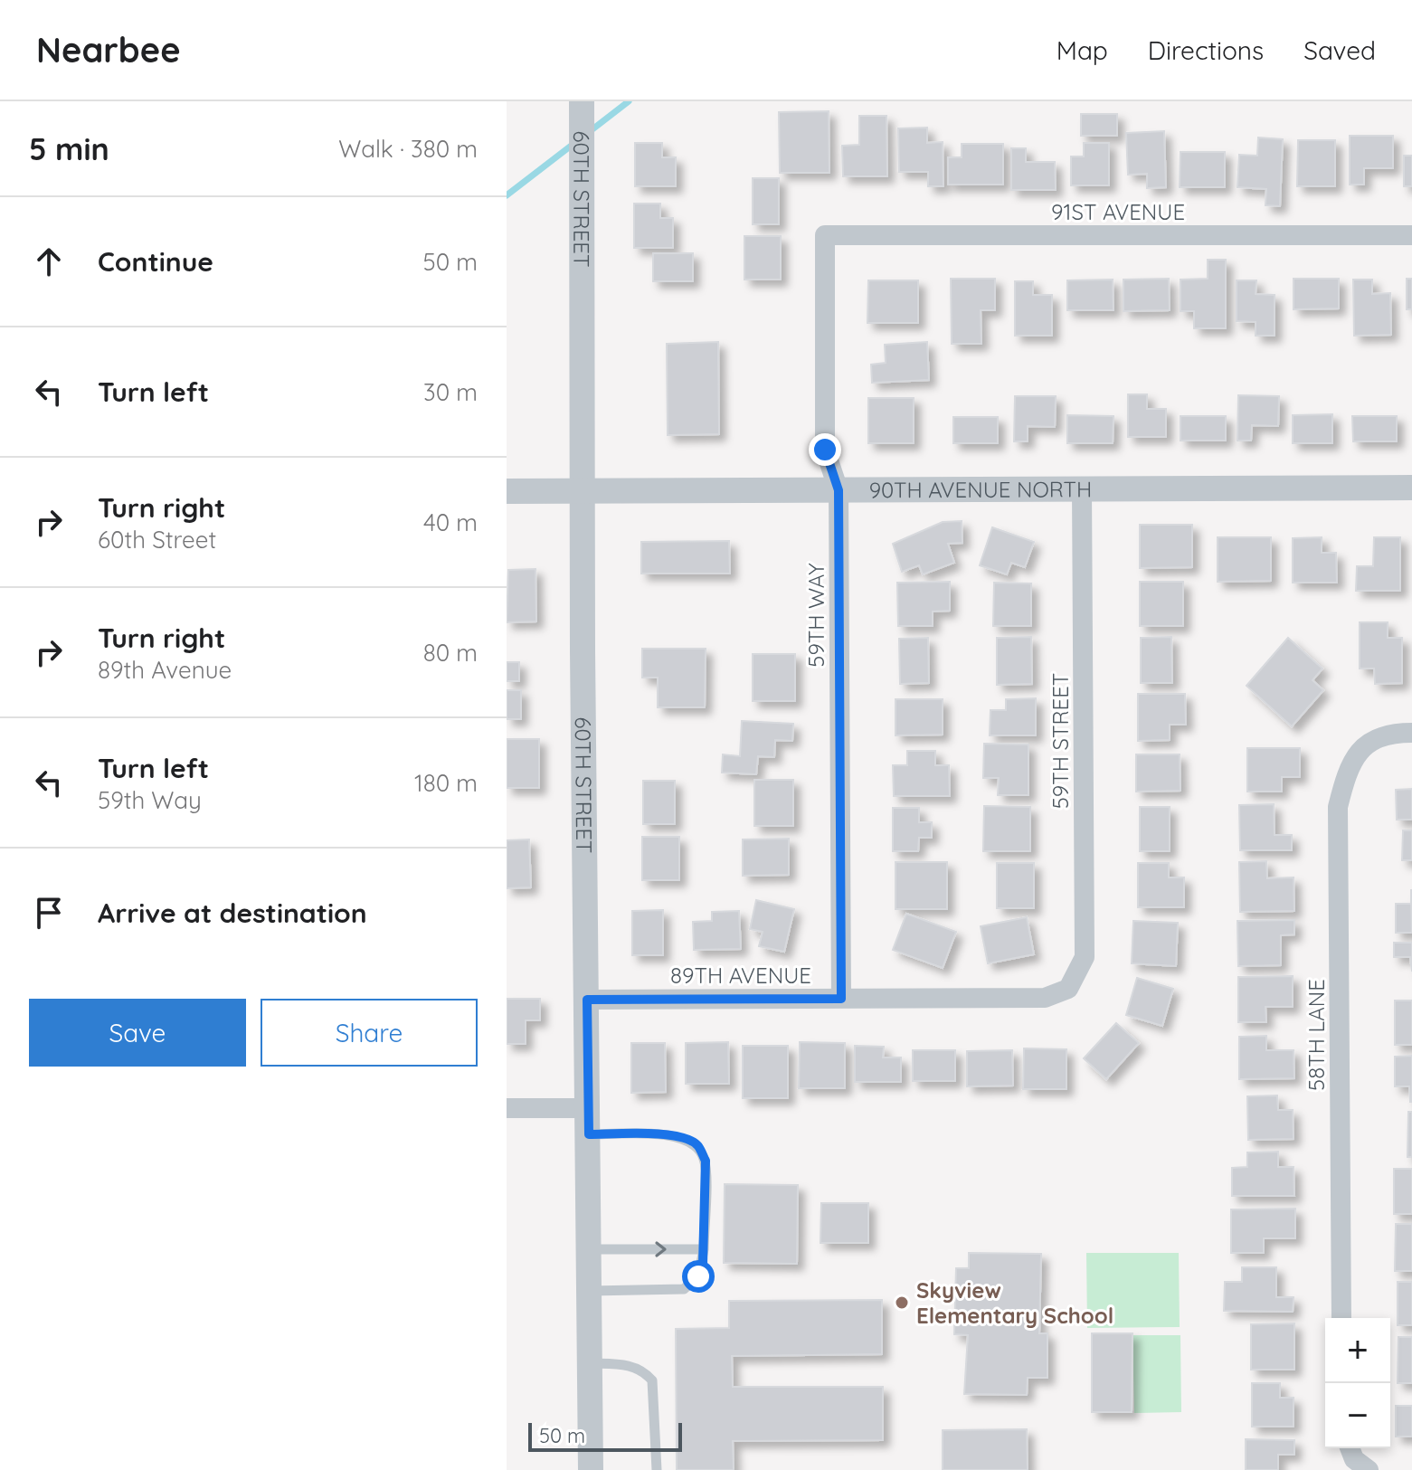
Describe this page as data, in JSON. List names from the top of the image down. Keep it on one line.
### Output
{"streets":{"street":["60TH STREET","91ST AVENUE","90TH AVENUE NORTH","59TH WAY","59TH STREET","89TH AVENUE","58TH LANE"]},"crossings":[["60TH STREET","90TH AVENUE NORTH"],["60TH STREET","89TH AVENUE"],["91ST AVENUE","59TH WAY"],["90TH AVENUE NORTH","59TH WAY"],["90TH AVENUE NORTH","59TH STREET"],["59TH WAY","89TH AVENUE"],["59TH STREET","89TH AVENUE"]],"places":["Skyview Elementary School"],"scale_bar":"50 m","page":{"header":"Nearbee","nav":["Map","Directions","Saved"],"heading":["5 min","Walk · 380 m"],"list":[["Continue","50 m"],["Turn left","30 m"],["Turn right","60th Street","40 m"],["Turn right","89th Avenue","80 m"],["Turn left","59th Way","180 m"],"Arrive at destination"],"buttons":["Save","Share"],"map_buttons":["+","−"],"scale":"50 m"}}
